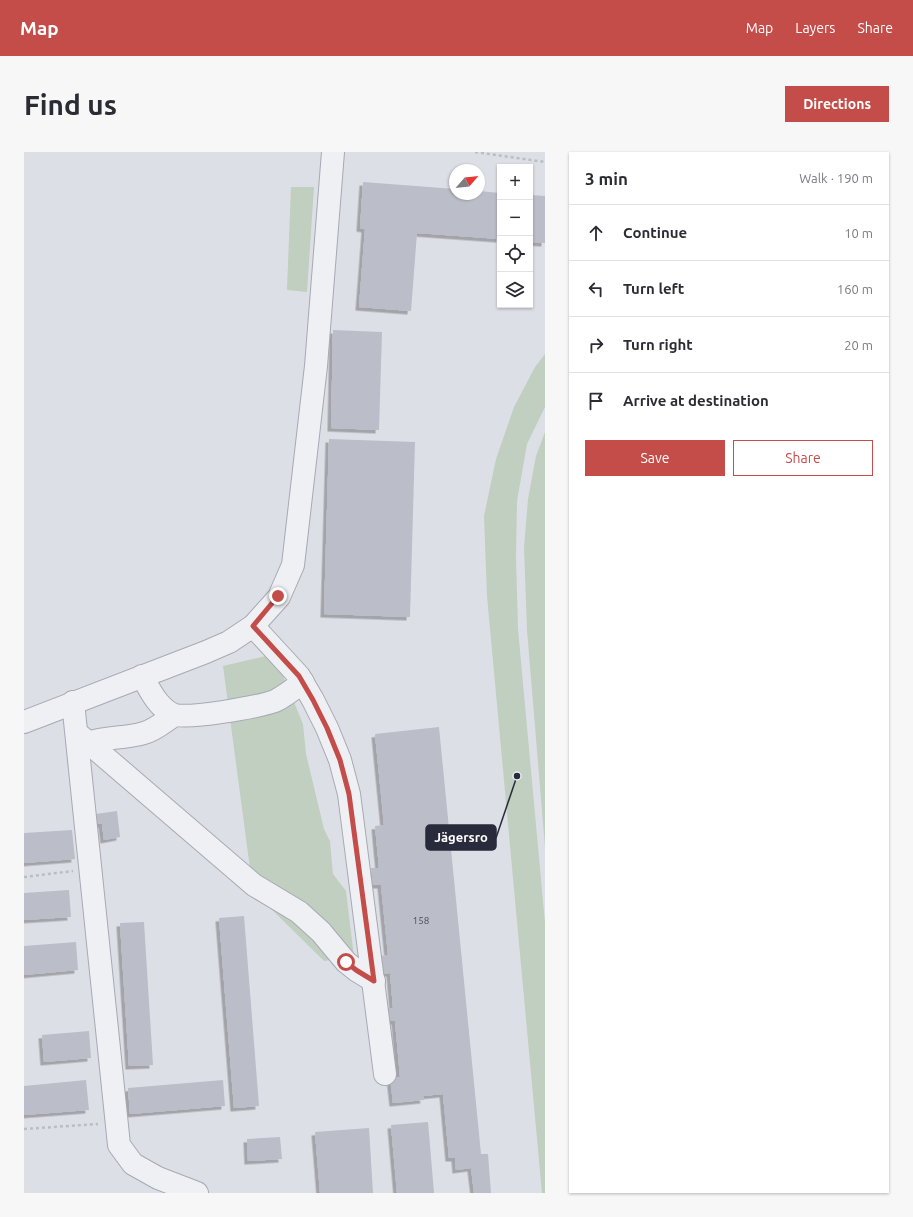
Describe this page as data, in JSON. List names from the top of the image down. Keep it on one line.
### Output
{"places":["Jägersro"],"house_numbers":["158"],"north":"top right","page":{"header":"Map","nav":["Map","Layers","Share"],"buttons":["Directions",["Save","Share"]],"title":"Find us","heading":["3 min","Walk · 190 m"],"map_buttons":["+","−"],"list":[["Continue","10 m"],["Turn left","160 m"],["Turn right","20 m"],"Arrive at destination"]}}
